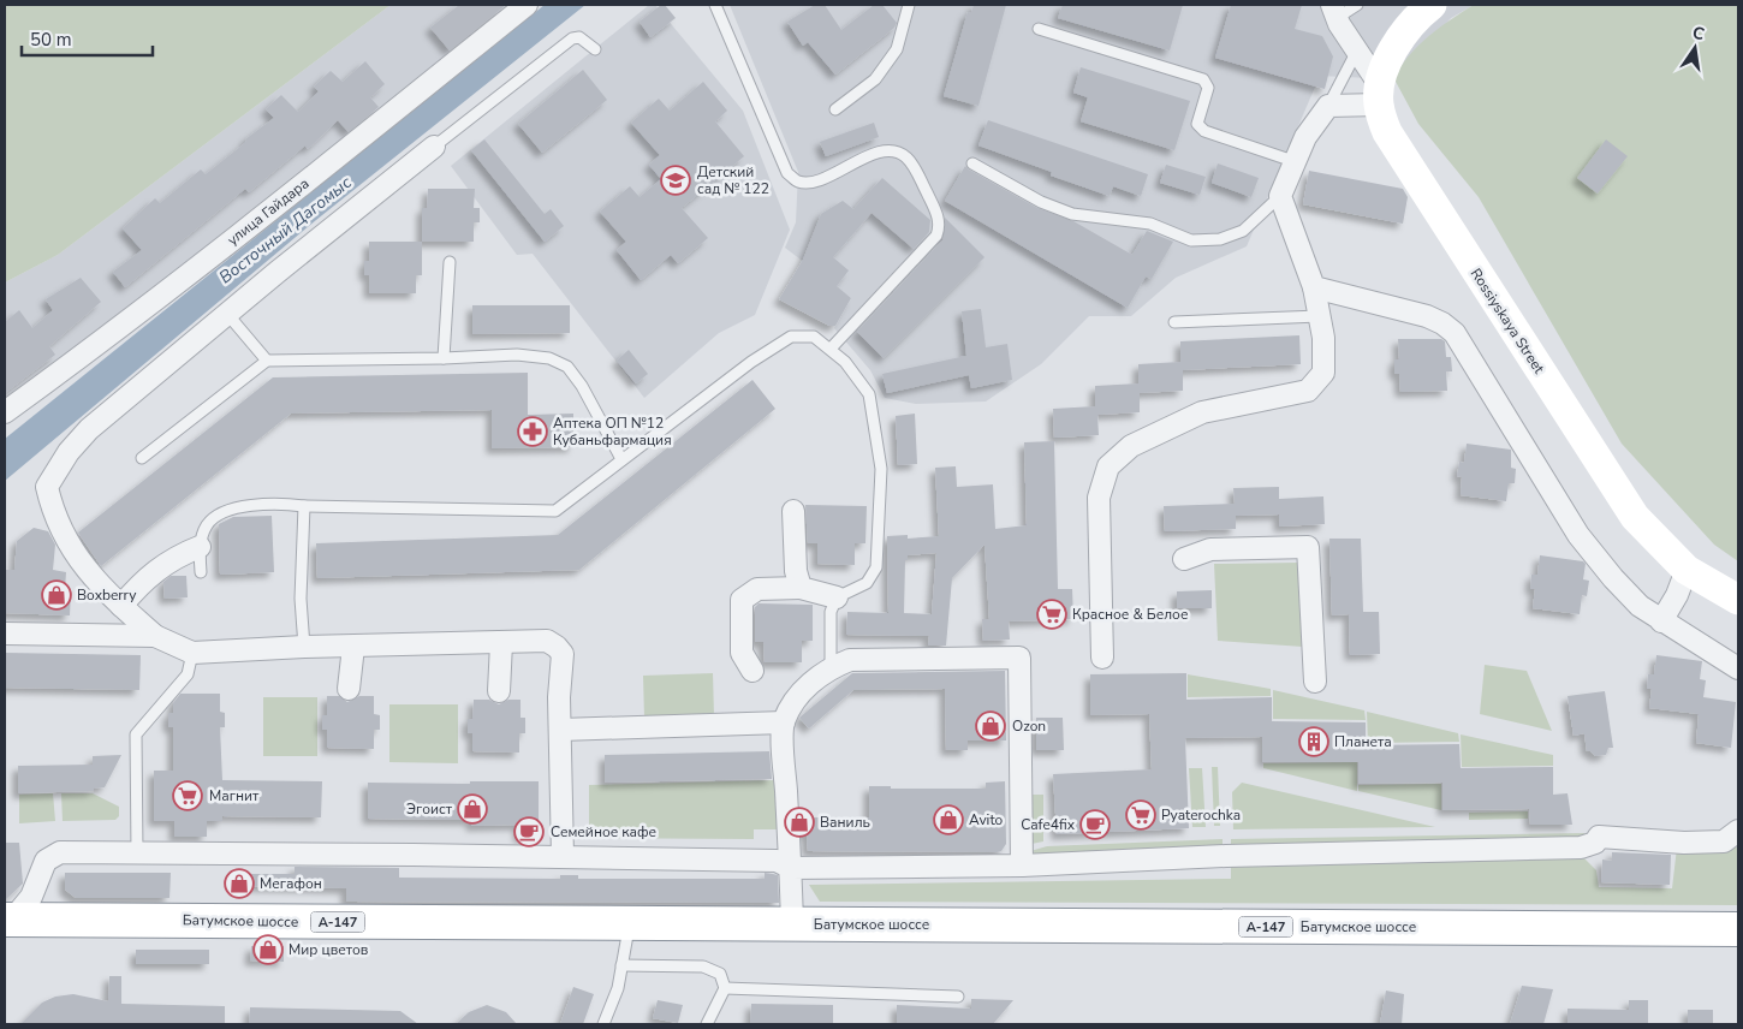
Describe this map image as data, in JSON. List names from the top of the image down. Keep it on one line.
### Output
{"streets":{"highway":["Батумское шоссе","А-147"],"main road":["Rossiyskaya Street"],"street":["улица Гайдара"]},"water":["Восточный Дагомыс"],"places":{"school or university":["Детский сад № 122"],"pharmacy":["Аптека ОП №12 Кубаньфармация"],"shop":["Boxberry","Ozon","Эгоист","Avito","Ваниль","Мегафон","Мир цветов"],"supermarket":["Красное & Белое","Магнит","Pyaterochka"],"building":["Планета"],"cafe":["Cafe4fix","Семейное кафе"]},"scale_bar":"50 m","north":"top"}
